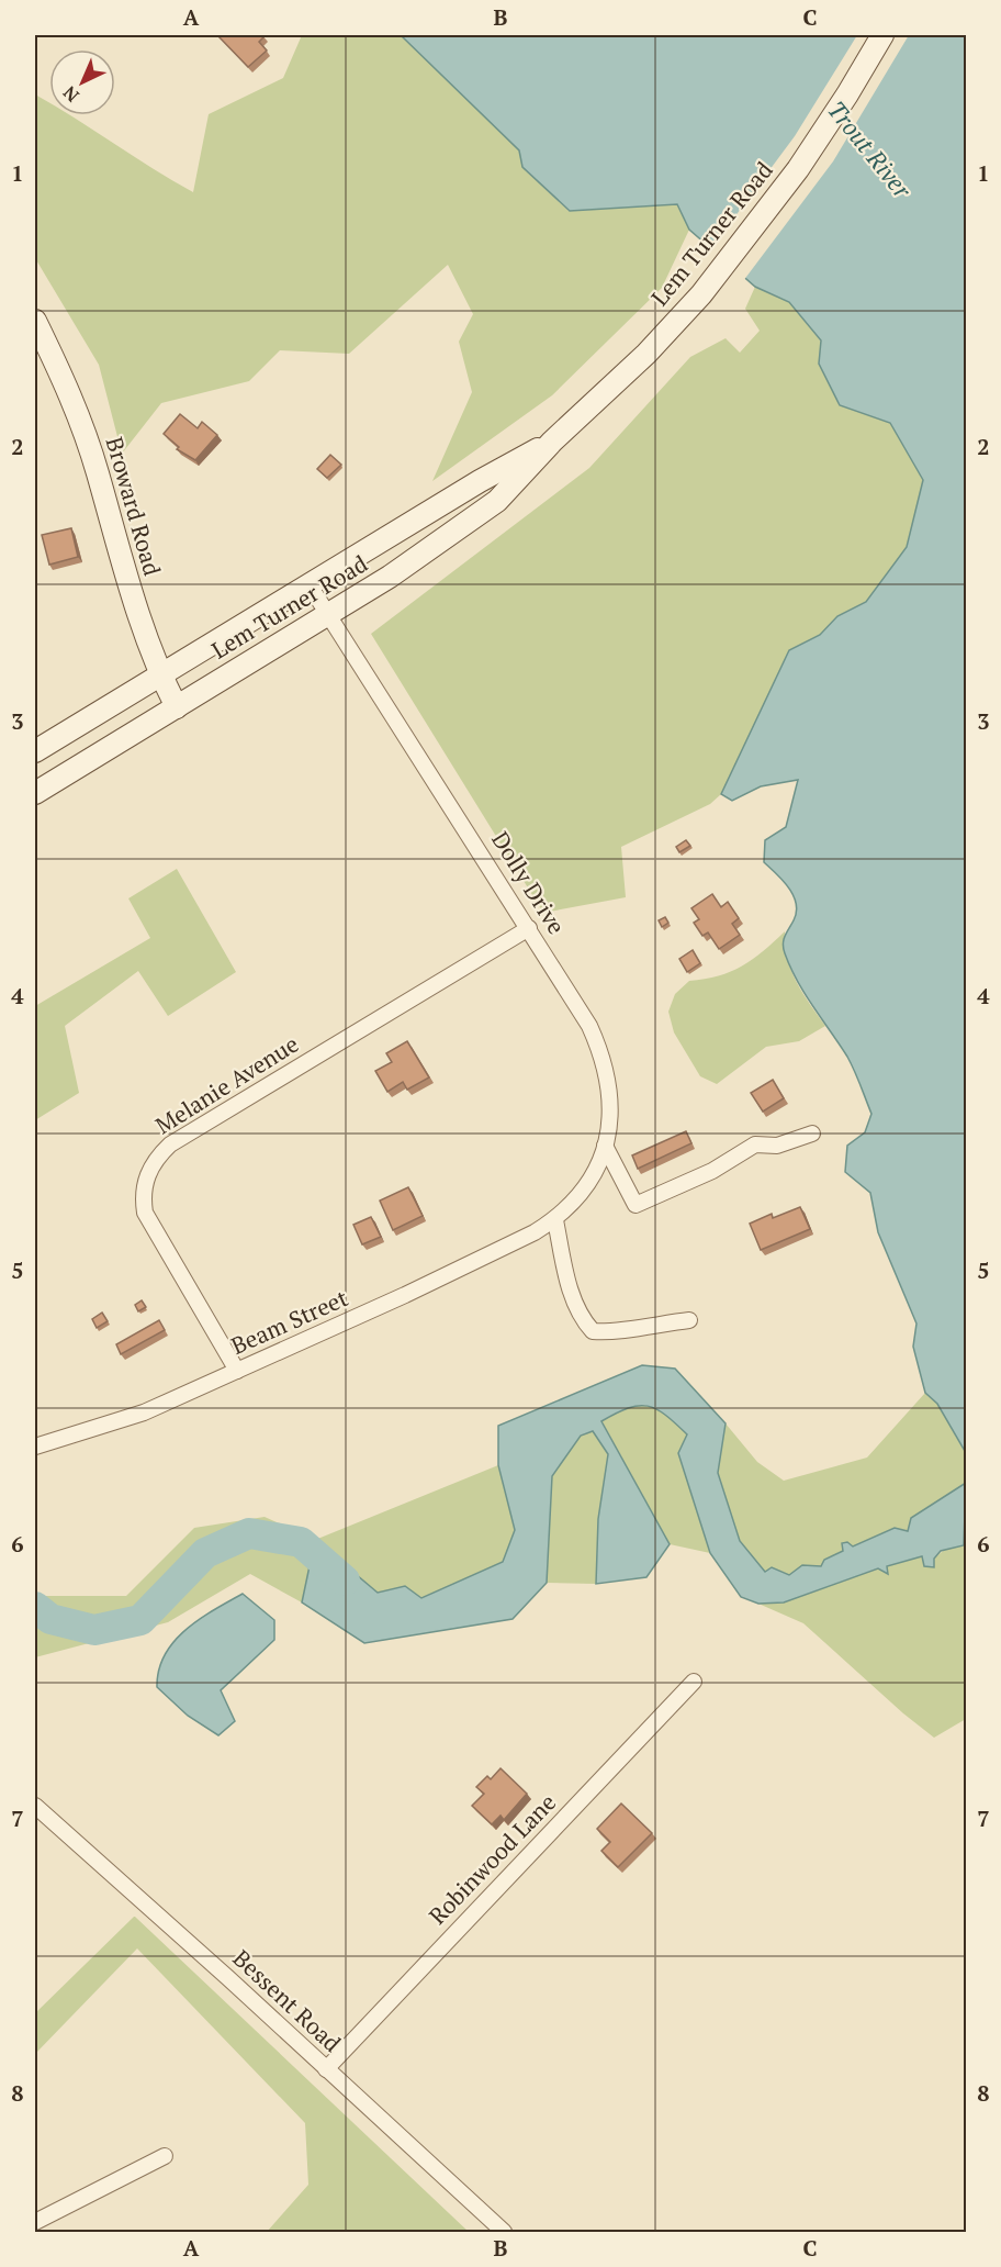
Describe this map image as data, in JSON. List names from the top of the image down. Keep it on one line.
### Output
{"streets":{"main road":["Lem Turner Road","Broward Road"],"street":["Dolly Drive","Melanie Avenue","Beam Street","Robinwood Lane","Bessent Road"]},"crossings":[["Lem Turner Road","Broward Road"],["Lem Turner Road","Dolly Drive"],["Dolly Drive","Melanie Avenue"],["Dolly Drive","Beam Street"],["Melanie Avenue","Beam Street"],["Robinwood Lane","Bessent Road"]],"water":["Trout River"],"north":"bottom left","grid":{"columns":["A","B","C"],"rows":["1","2","3","4","5","6","7","8"]}}
